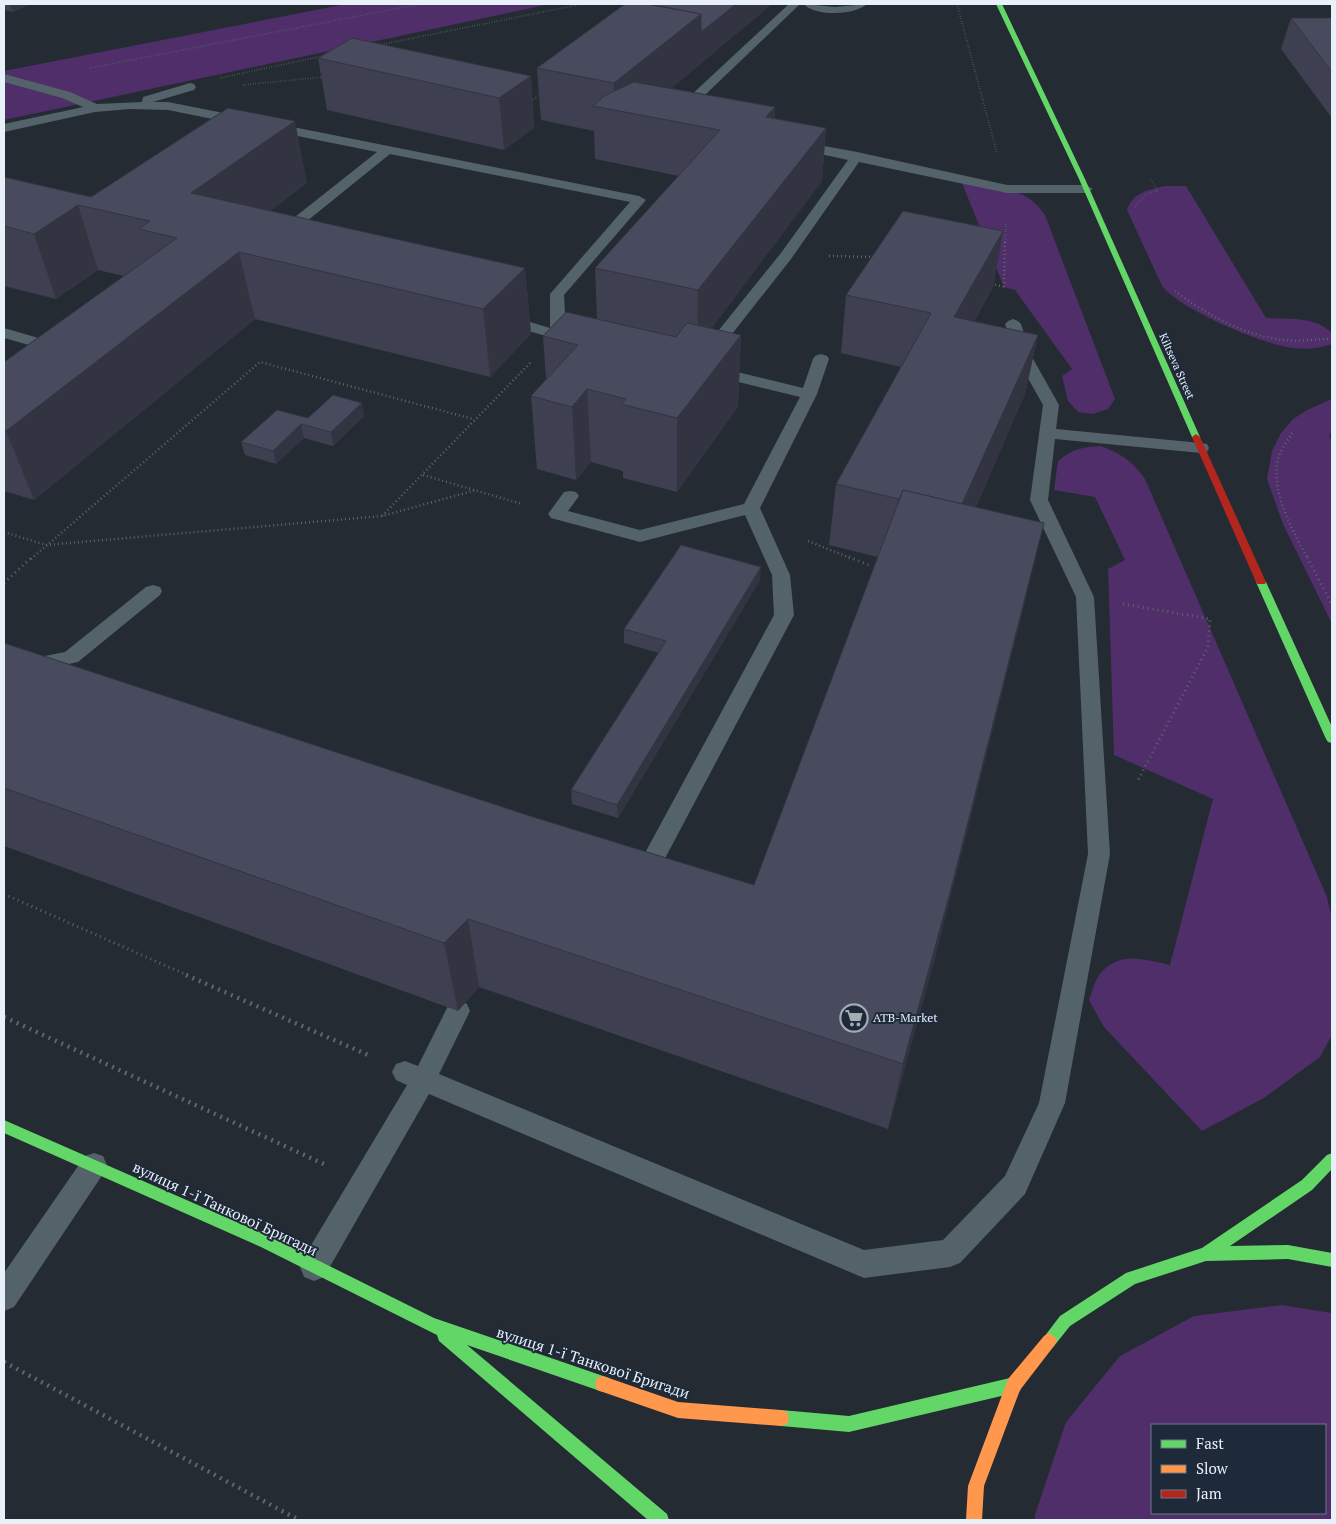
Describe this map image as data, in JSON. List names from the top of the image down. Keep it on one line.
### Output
{"streets":{"main road":["Kiltseva Street","вулиця 1-ї Танкової Бригади"]},"places":{"supermarket":["ATB-Market"]},"legend":["Fast","Slow","Jam"]}
